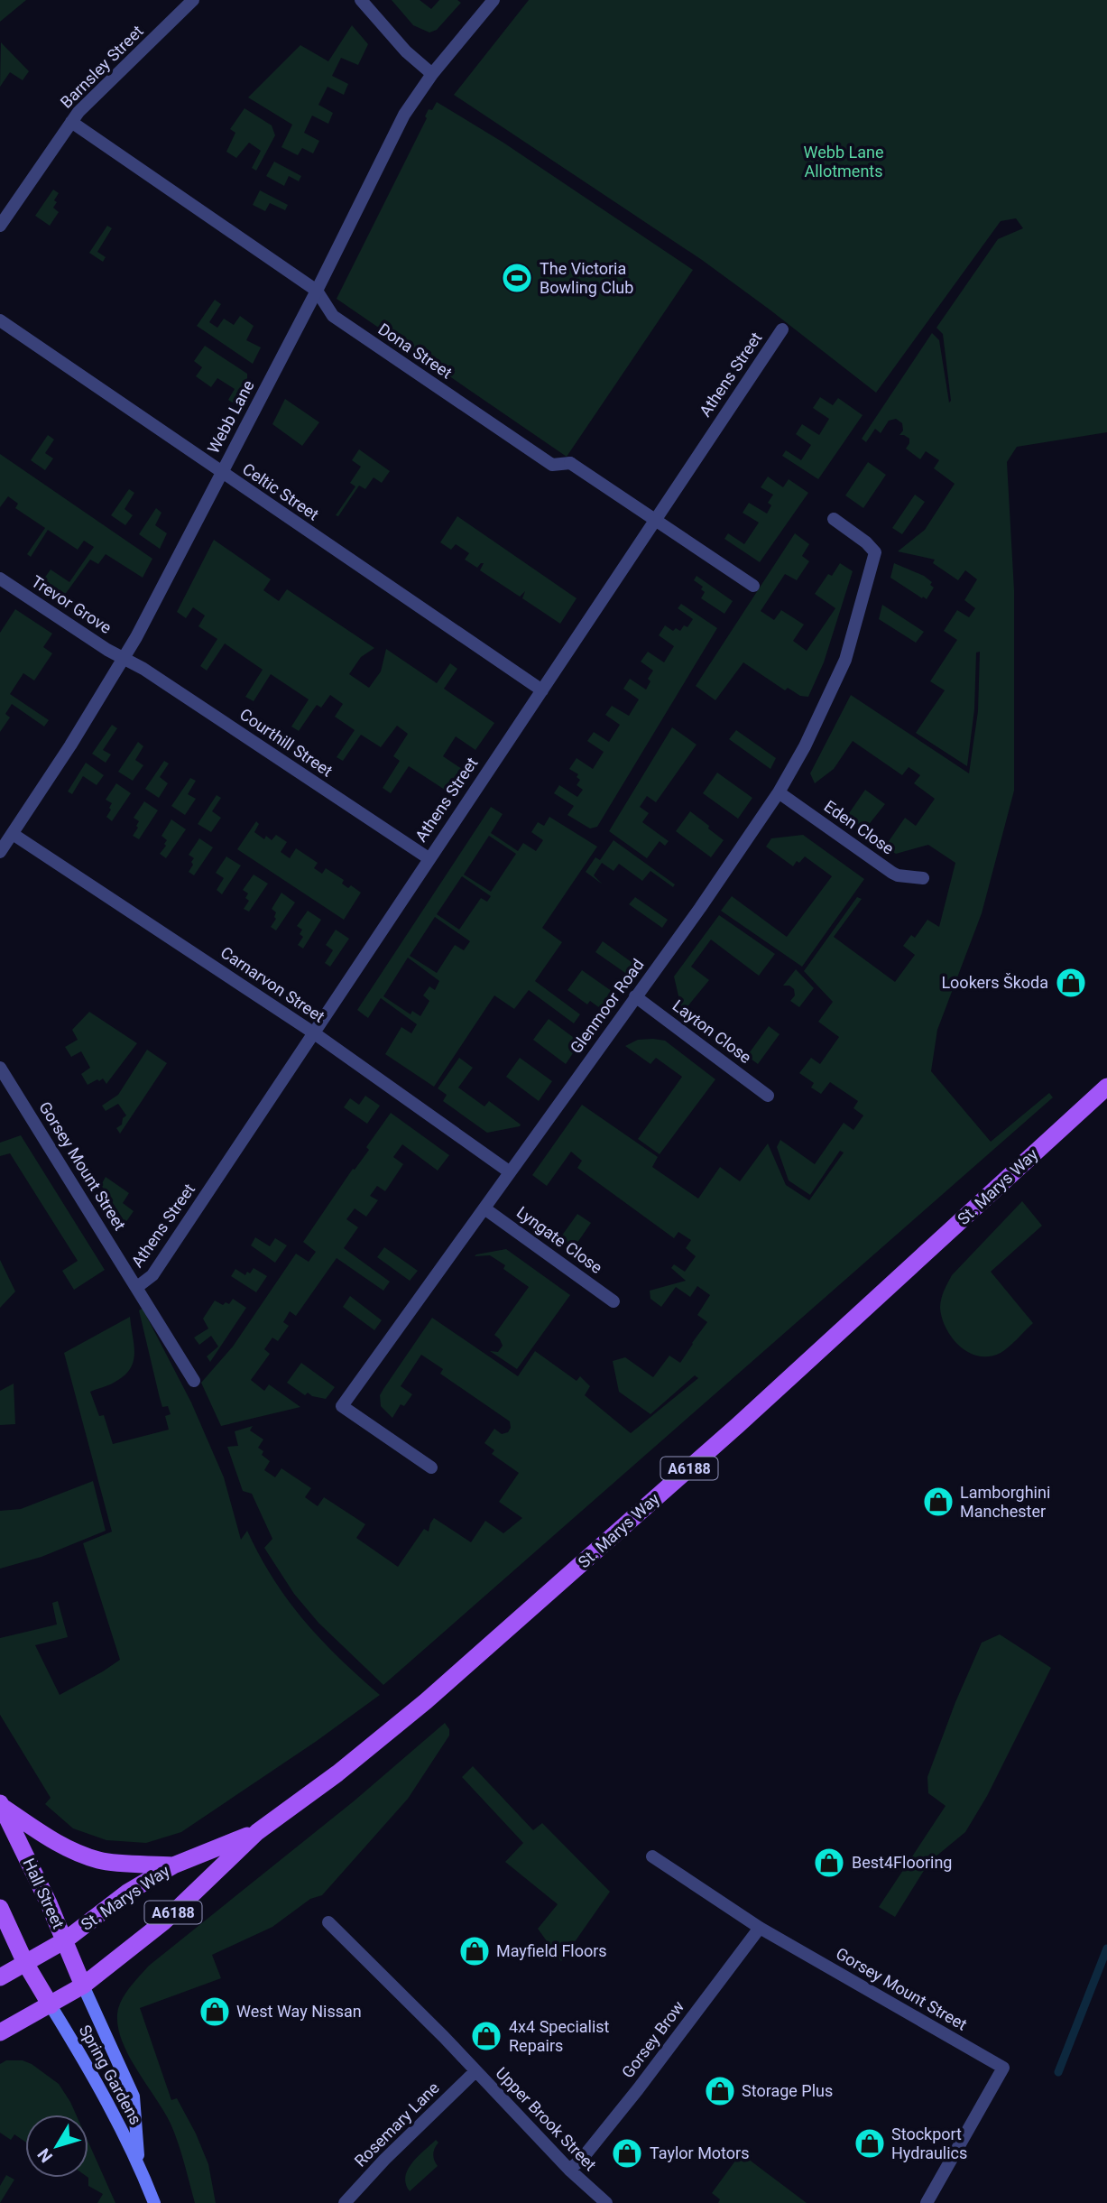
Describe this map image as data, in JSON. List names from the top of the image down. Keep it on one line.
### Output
{"streets":{"main road":["St. Marys Way","A6188","Hall Street","Spring Gardens"],"street":["Barnsley Street","Dona Street","Athens Street","Webb Lane","Celtic Street","Trevor Grove","Courthill Street","Eden Close","Carnarvon Street","Glenmoor Road","Layton Close","Gorsey Mount Street","Lyngate Close","Gorsey Brow","Upper Brook Street","Rosemary Lane"]},"crossings":[["Barnsley Street","Dona Street"],["Dona Street","Athens Street"],["Dona Street","Webb Lane"],["Athens Street","Celtic Street"],["Athens Street","Courthill Street"],["Athens Street","Carnarvon Street"],["Athens Street","Gorsey Mount Street"],["Webb Lane","Celtic Street"],["Webb Lane","Trevor Grove"],["Webb Lane","Courthill Street"],["Webb Lane","Carnarvon Street"],["Trevor Grove","Courthill Street"],["Eden Close","Glenmoor Road"],["Carnarvon Street","Glenmoor Road"],["Glenmoor Road","Layton Close"],["Glenmoor Road","Lyngate Close"],["Gorsey Mount Street","Gorsey Brow"],["St. Marys Way","A6188"],["St. Marys Way","Hall Street"],["St. Marys Way","Spring Gardens"],["A6188","Hall Street"],["Hall Street","Spring Gardens"],["Gorsey Brow","Upper Brook Street"],["Upper Brook Street","Rosemary Lane"]],"parks":["Webb Lane Allotments"],"places":{"sports":["The Victoria Bowling Club"],"shop":["Lookers Škoda","Lamborghini Manchester","Best4Flooring","Mayfield Floors","West Way Nissan","4x4 Specialist Repairs","Storage Plus","Stockport Hydraulics","Taylor Motors"]},"north":"bottom left"}
